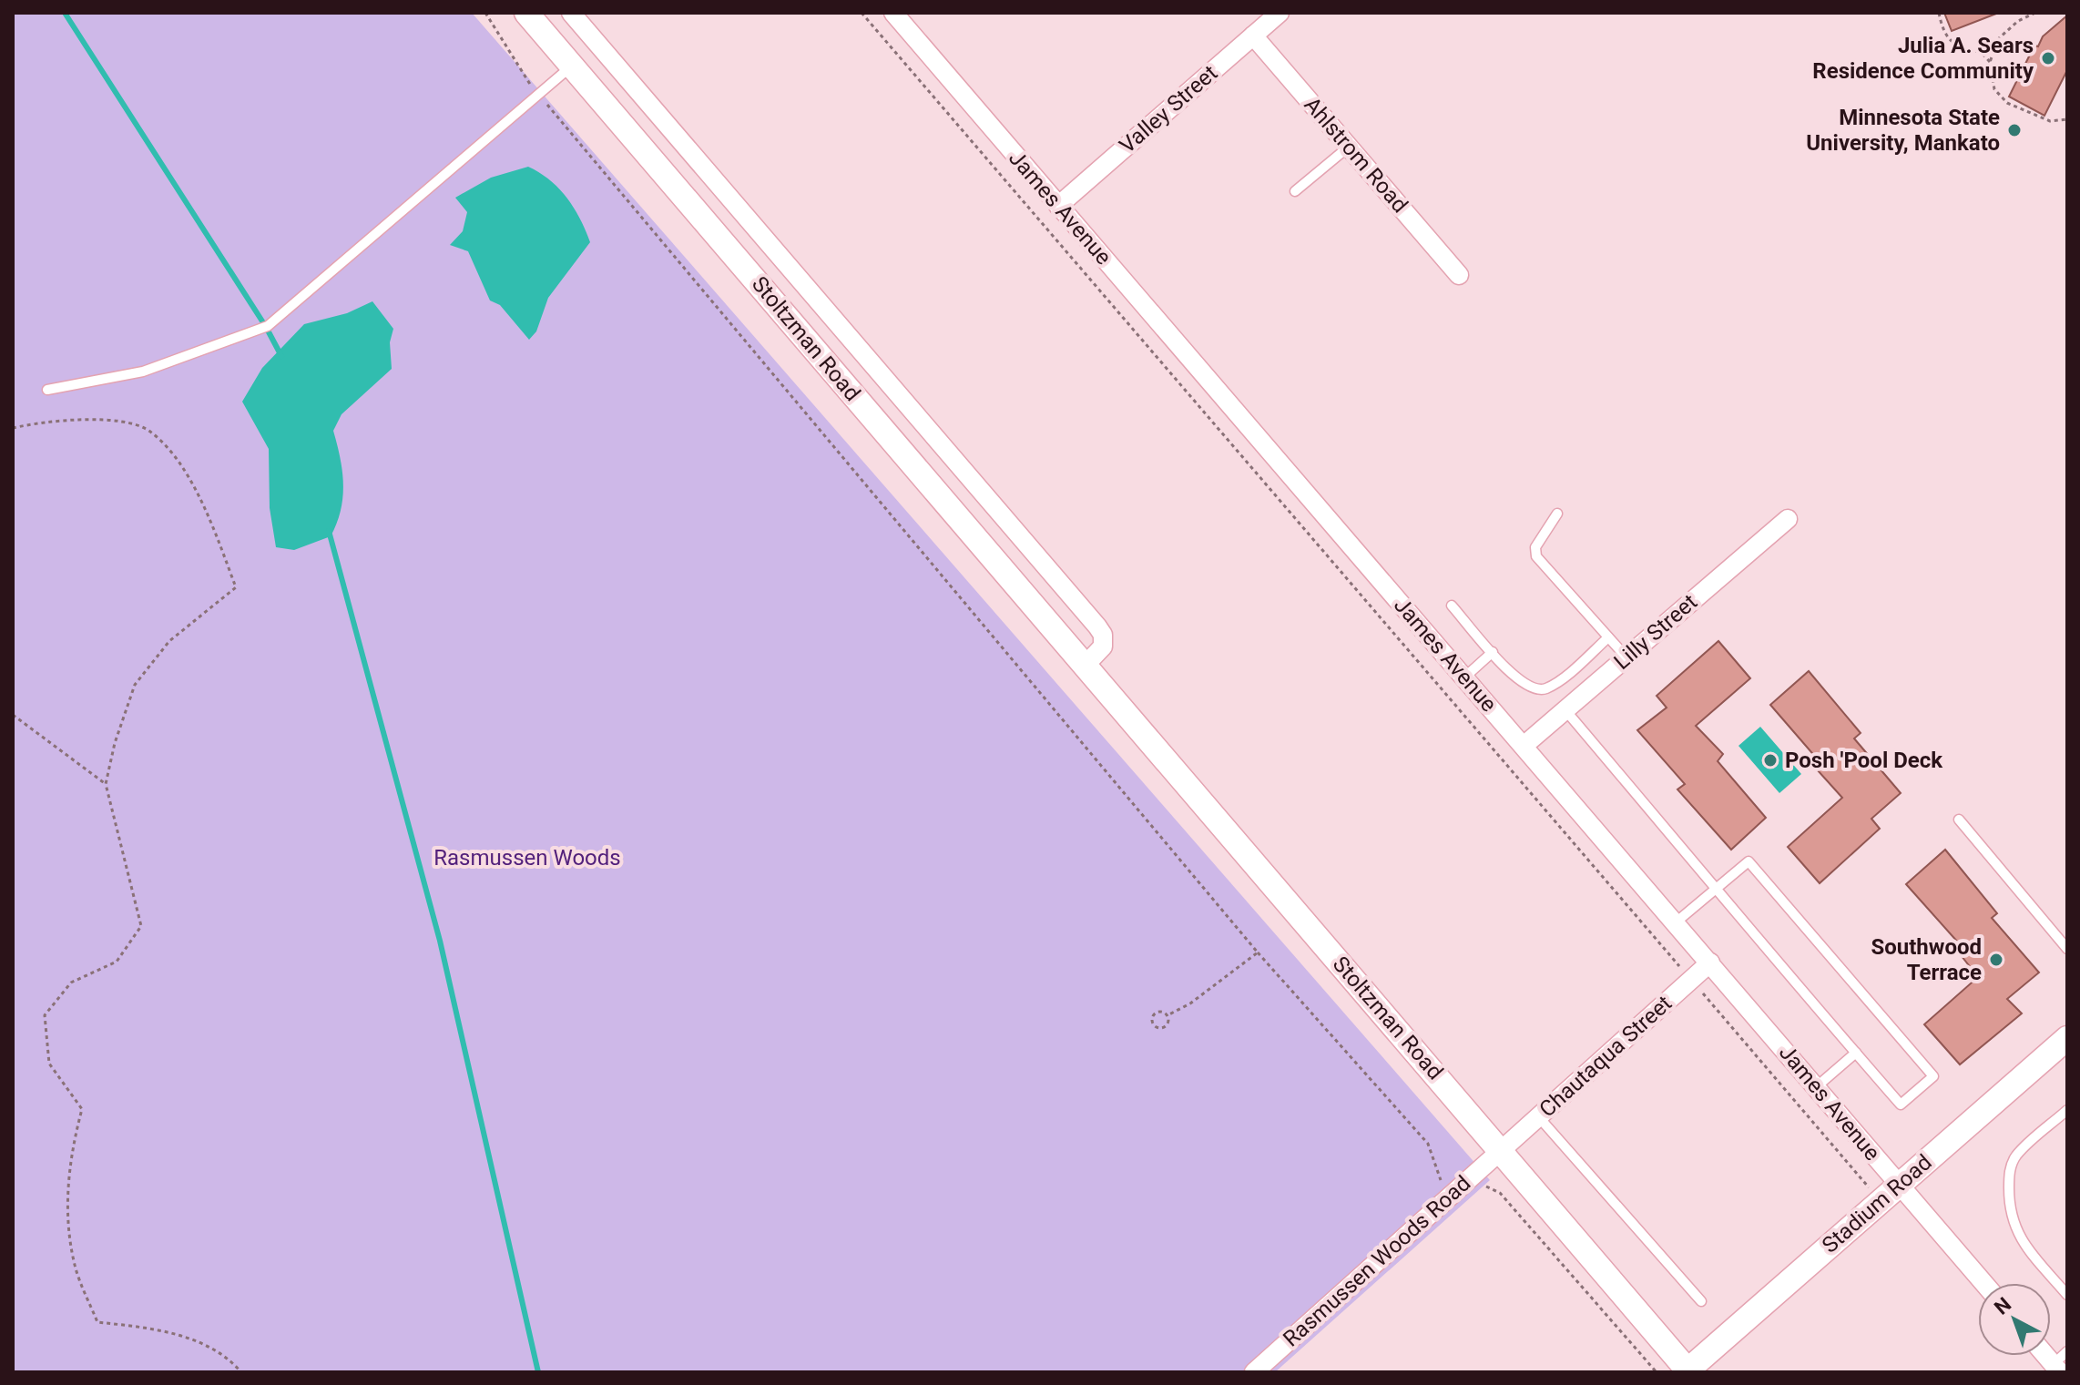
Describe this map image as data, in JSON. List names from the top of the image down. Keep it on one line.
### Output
{"streets":{"street":["Valley Street","Ahlstrom Road","James Avenue","Stoltzman Road","Lilly Street","Chautaqua Street","Stadium Road","Rasmussen Woods Road"]},"crossings":[["Valley Street","Ahlstrom Road"],["Valley Street","James Avenue"],["James Avenue","Lilly Street"],["James Avenue","Chautaqua Street"],["James Avenue","Stadium Road"],["Stoltzman Road","Chautaqua Street"],["Stoltzman Road","Stadium Road"],["Stoltzman Road","Rasmussen Woods Road"],["Chautaqua Street","Rasmussen Woods Road"]],"parks":["Rasmussen Woods"],"places":["Julia A. Sears Residence Community","Minnesota State University, Mankato","Posh 'Pool Deck","Southwood Terrace"],"north":"top left"}
